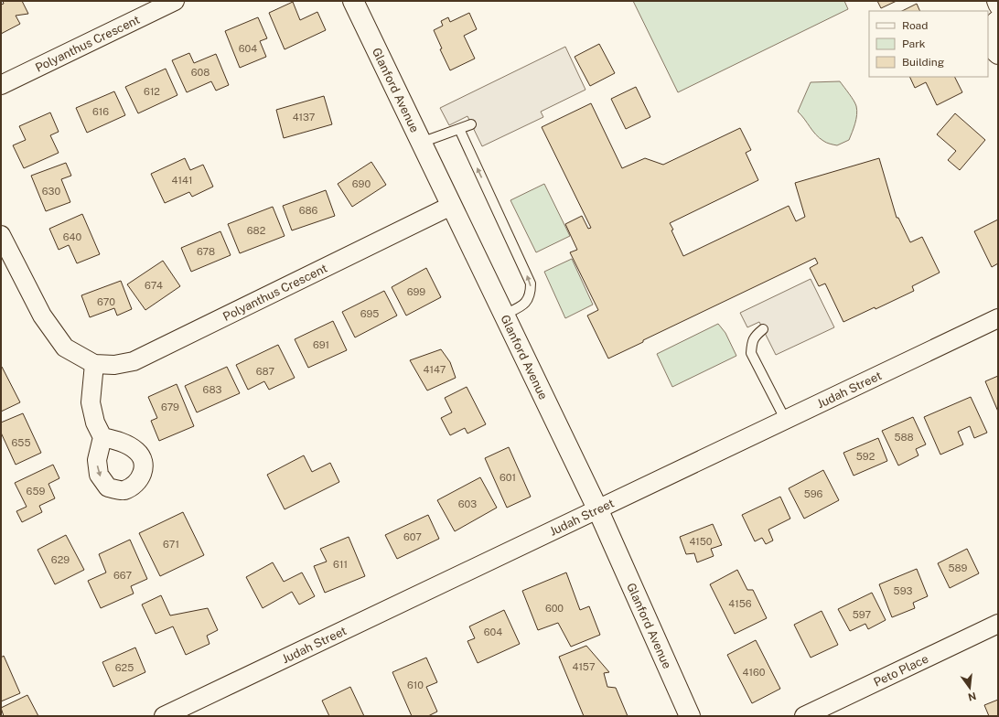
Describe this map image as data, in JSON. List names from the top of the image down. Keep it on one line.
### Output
{"streets":{"main road":["Glanford Avenue"],"street":["Polyanthus Crescent","Judah Street","Peto Place"]},"crossings":[["Polyanthus Crescent","Glanford Avenue"],["Glanford Avenue","Judah Street"]],"house_numbers":["604","608","612","616","4137","4141","690","630","686","682","640","678","674","699","670","695","691","4147","687","683","679","588","655","592","601","659","596","603","607","4150","671","629","611","589","667","593","4156","600","597","604","4157","625","4160","610"],"legend":["Road","Park","Building"],"north":"bottom"}
